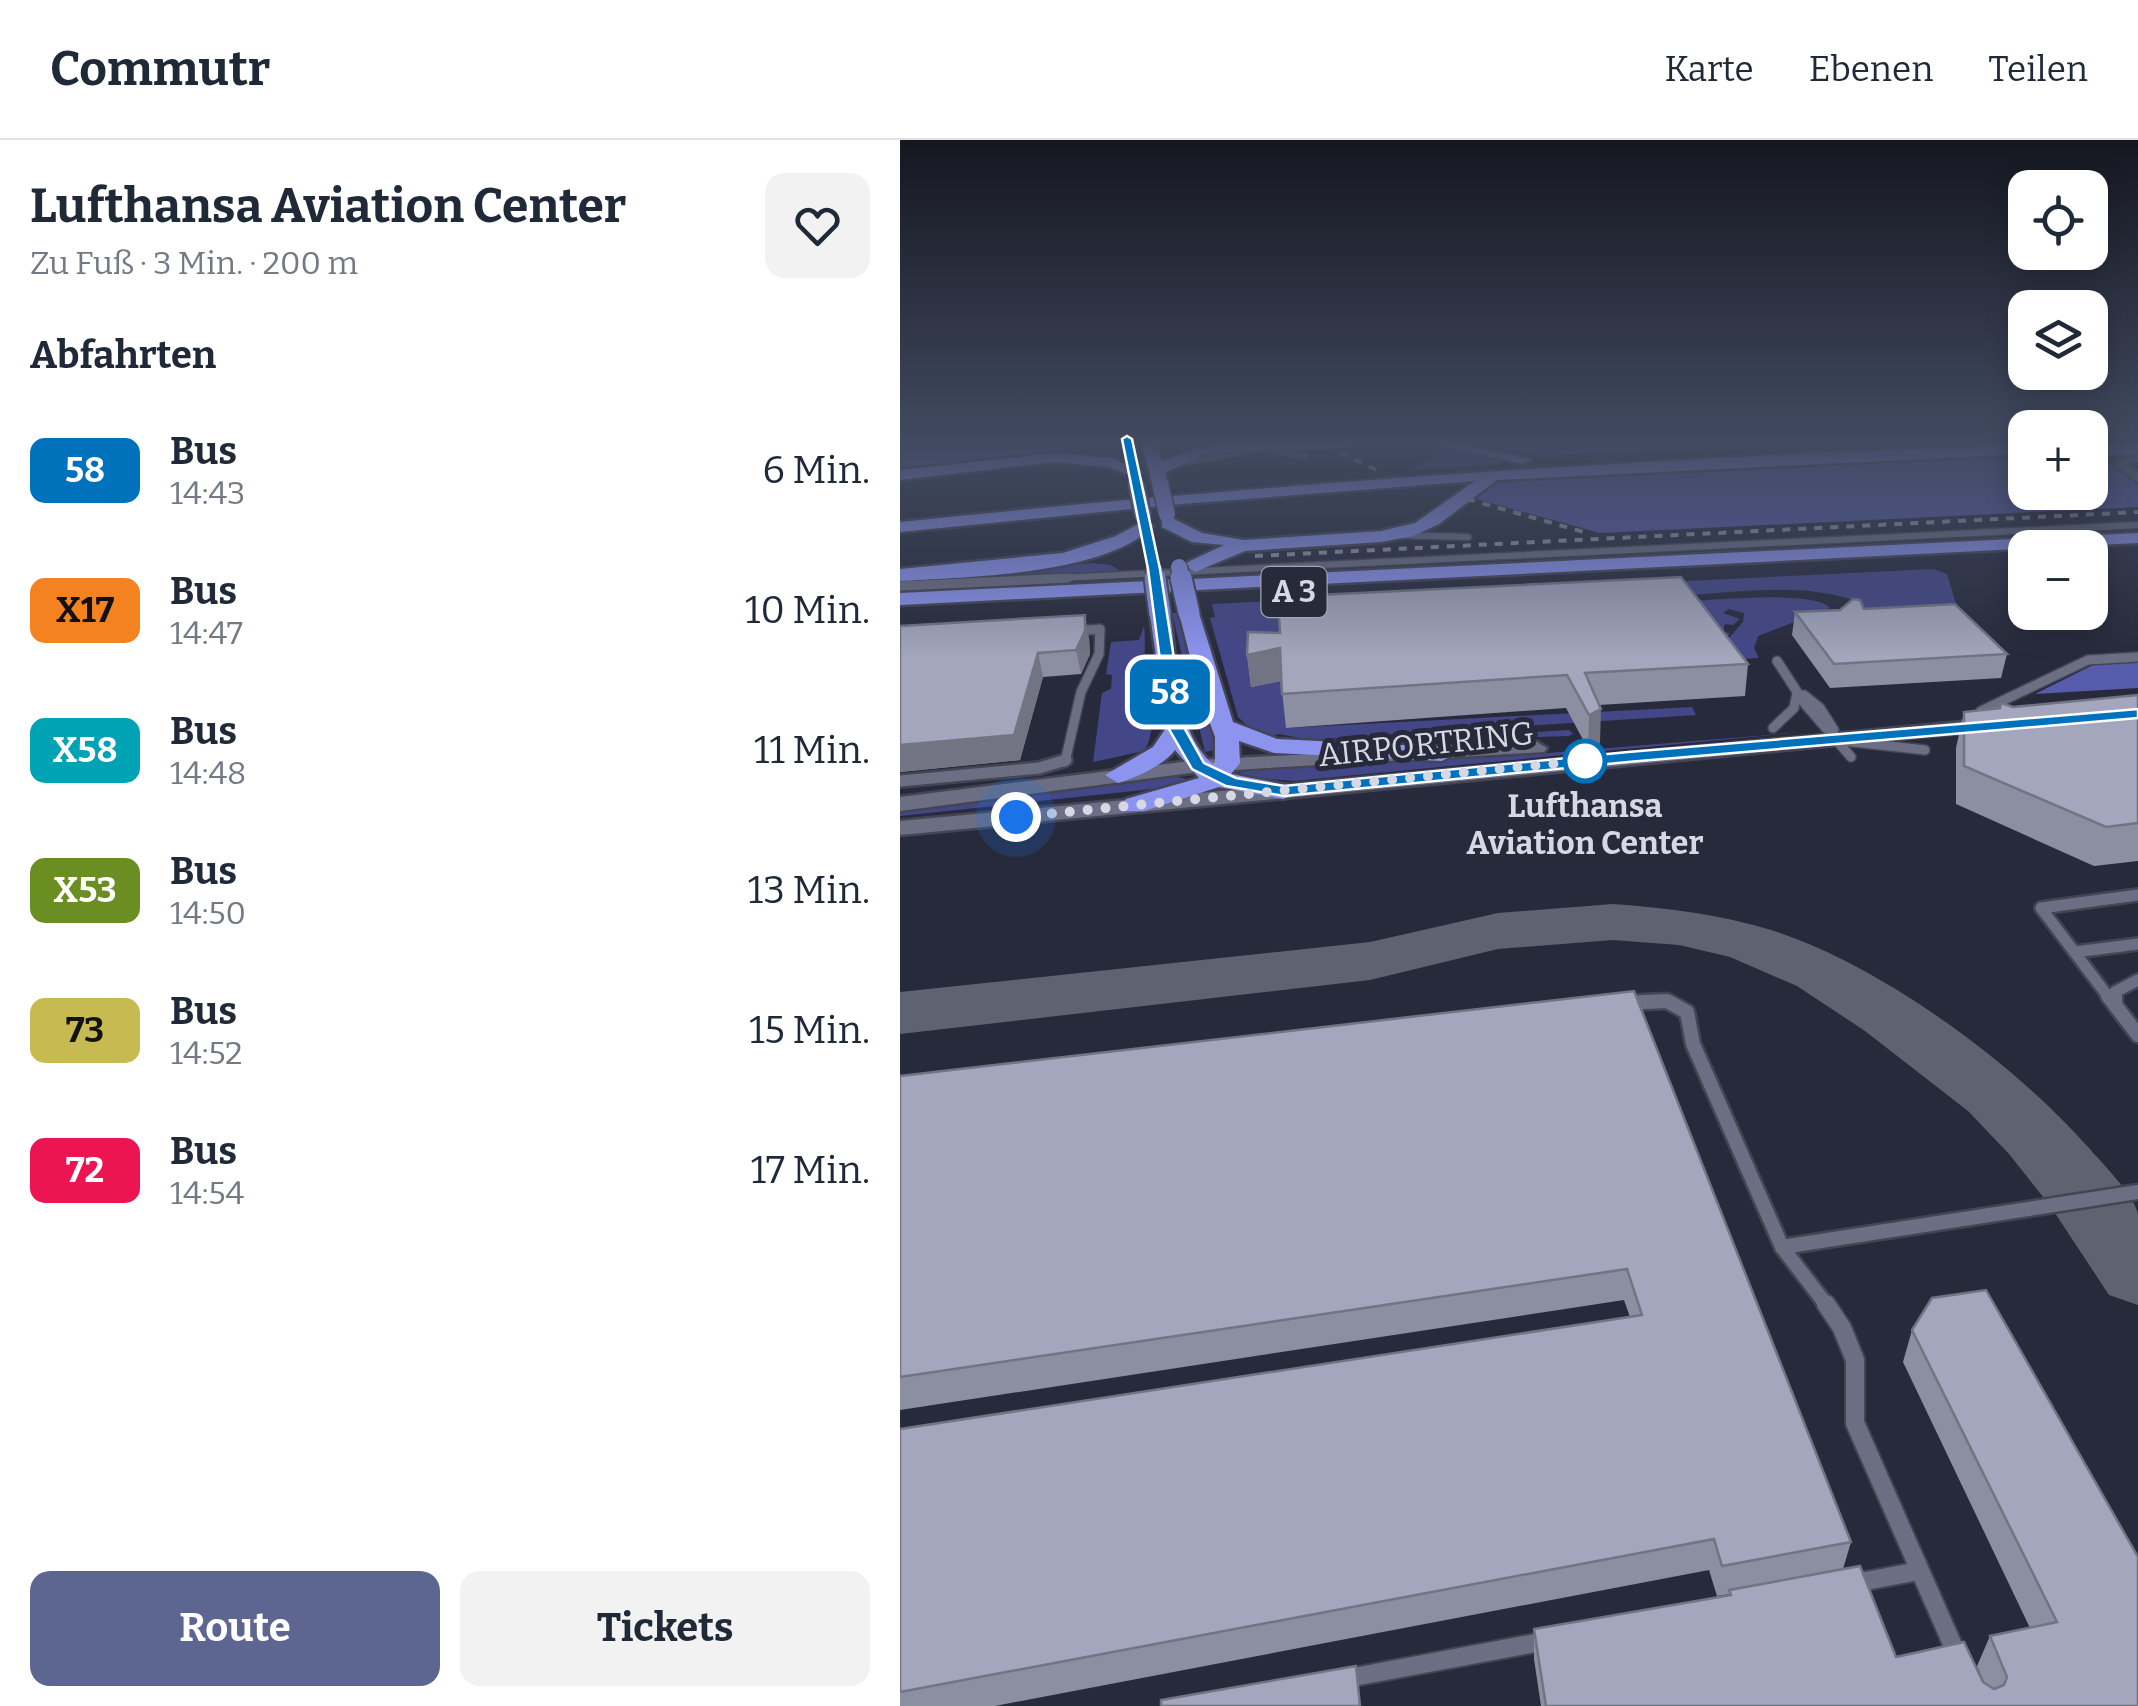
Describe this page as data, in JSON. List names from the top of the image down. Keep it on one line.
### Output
{"streets":{"highway":["A 3"],"street":["AIRPORTRING"]},"places":["Lufthansa Aviation Center"],"lines":["bus line 58"],"page":{"header":"Commutr","nav":["Karte","Ebenen","Teilen"],"heading":[["Lufthansa Aviation Center","Zu Fuß · 3 Min. · 200 m"],"Abfahrten"],"on_map":"58","map_buttons":["+","−"],"list":[{"mark":"58","name":"Bus","note":"14:43","value":"6 Min."},{"mark":"X17","name":"Bus","note":"14:47","value":"10 Min."},{"mark":"X58","name":"Bus","note":"14:48","value":"11 Min."},{"mark":"X53","name":"Bus","note":"14:50","value":"13 Min."},{"mark":"73","name":"Bus","note":"14:52","value":"15 Min."},{"mark":"72","name":"Bus","note":"14:54","value":"17 Min."}],"buttons":["Route","Tickets"]}}
